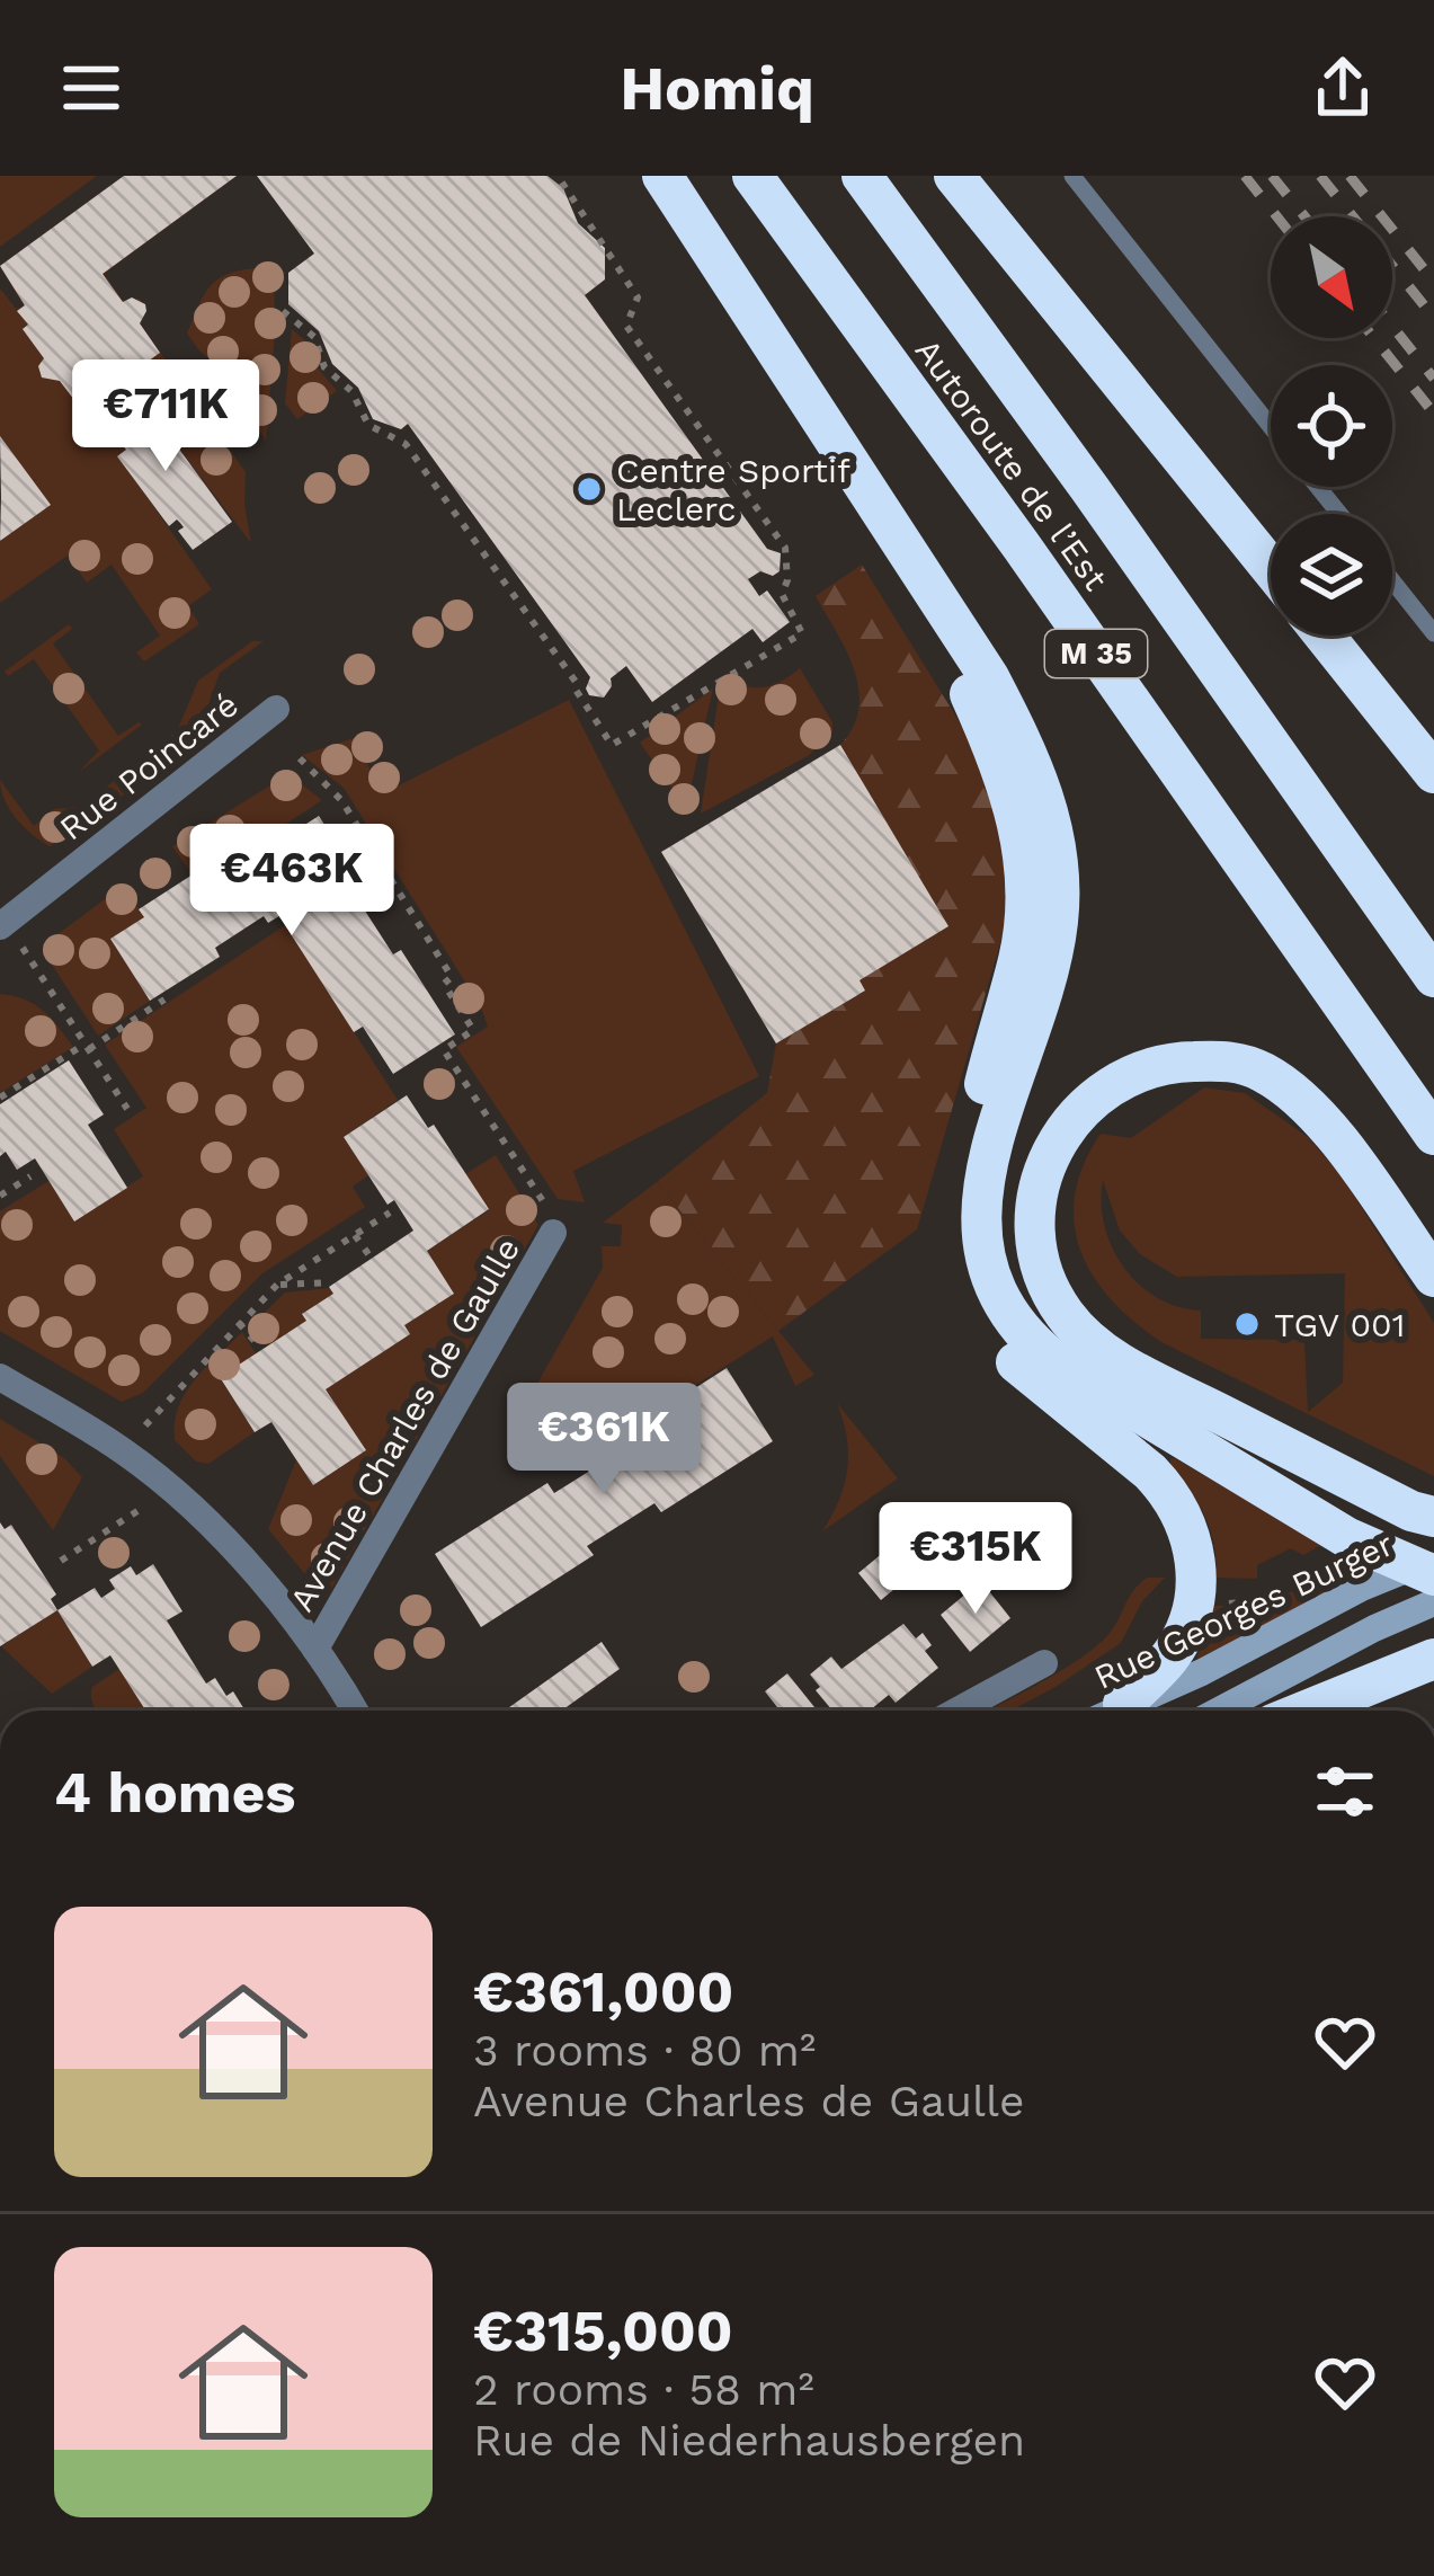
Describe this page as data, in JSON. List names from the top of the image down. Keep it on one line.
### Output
{"streets":{"highway":["Autoroute de l’Est","M 35"],"street":["Rue Poincaré","Avenue Charles de Gaulle","Rue Georges Burger"]},"places":["Centre Sportif Leclerc","TGV 001"],"north":"bottom right","page":{"header":"Homiq","price":["€711K","€463K","€361K","€315K"],"heading":"4 homes","list":[{"name":"€361,000","note":"3 rooms · 80 m² · Avenue Charles de Gaulle"},{"name":"€315,000","note":"2 rooms · 58 m² · Rue de Niederhausbergen"}]}}
